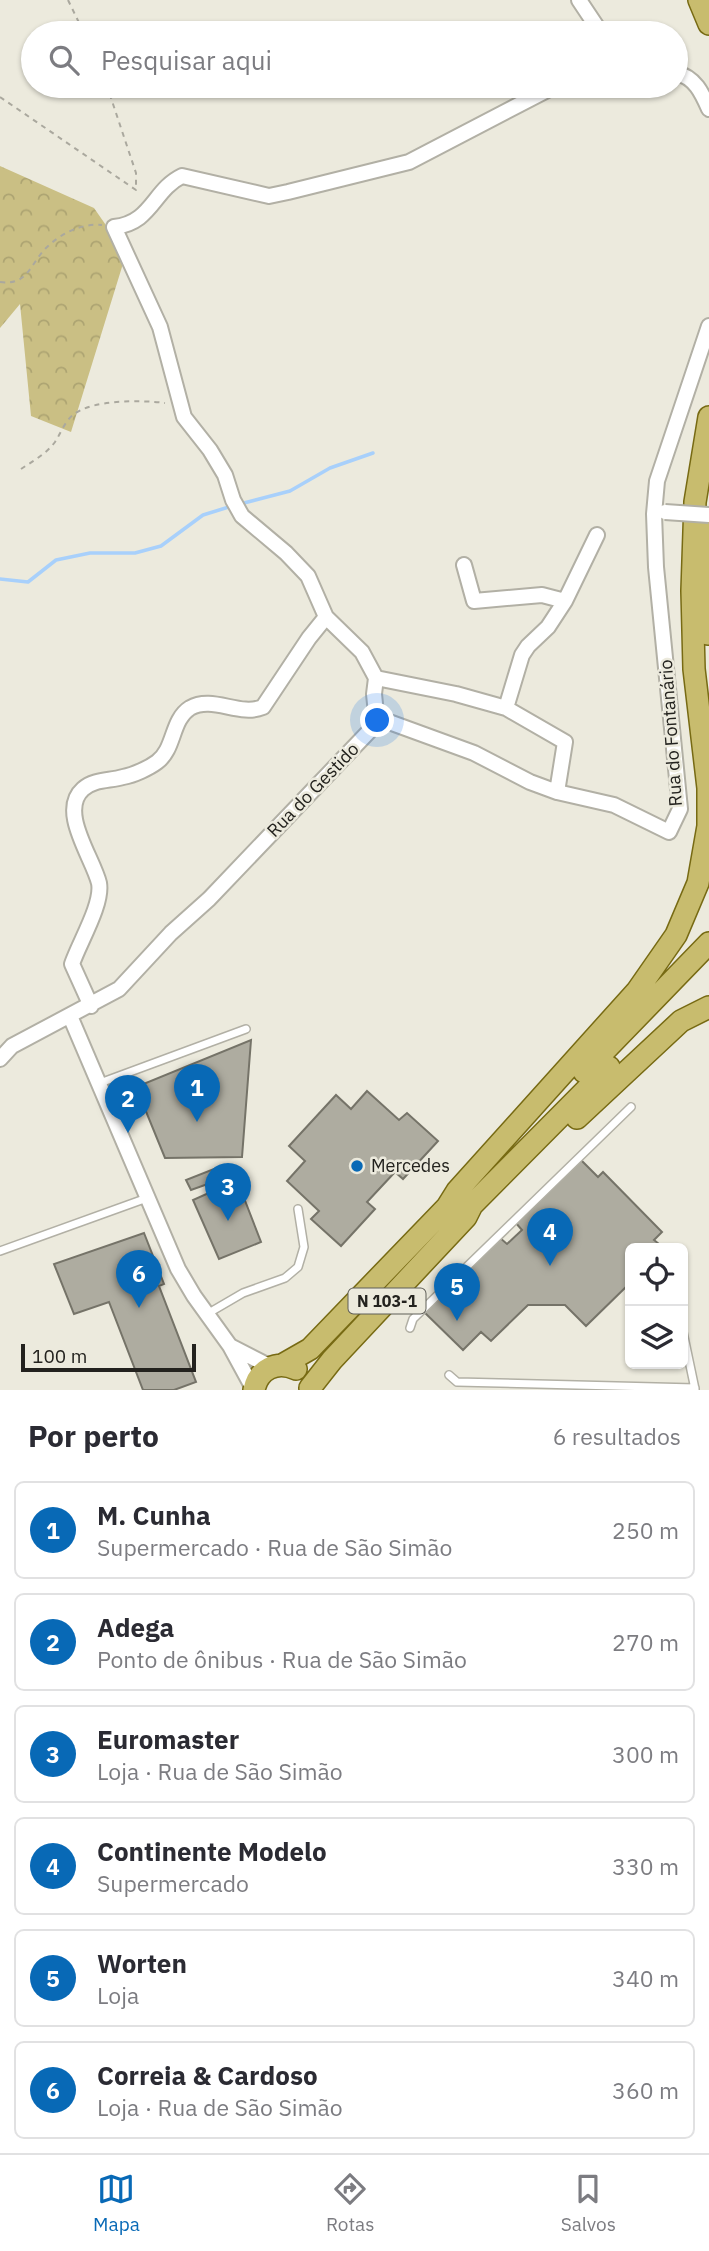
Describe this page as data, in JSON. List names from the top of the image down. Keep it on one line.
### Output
{"streets":{"main road":["N 103-1"],"street":["Rua do Fontanário","Rua do Gestido"]},"crossings":[["Rua do Fontanário","Rua do Gestido"]],"places":["Mercedes"],"scale_bar":"100 m","page":{"search":"Pesquisar aqui","pins":["1","2","3","4","6","5"],"scale":"100 m","heading":["Por perto","6 resultados"],"list":[{"mark":"1","name":"M. Cunha","note":"Supermercado · Rua de São Simão","value":"250 m"},{"mark":"2","name":"Adega","note":"Ponto de ônibus · Rua de São Simão","value":"270 m"},{"mark":"3","name":"Euromaster","note":"Loja · Rua de São Simão","value":"300 m"},{"mark":"4","name":"Continente Modelo","note":"Supermercado","value":"330 m"},{"mark":"5","name":"Worten","note":"Loja","value":"340 m"},{"mark":"6","name":"Correia & Cardoso","note":"Loja · Rua de São Simão","value":"360 m"}],"nav":["Mapa","Rotas","Salvos"]}}
